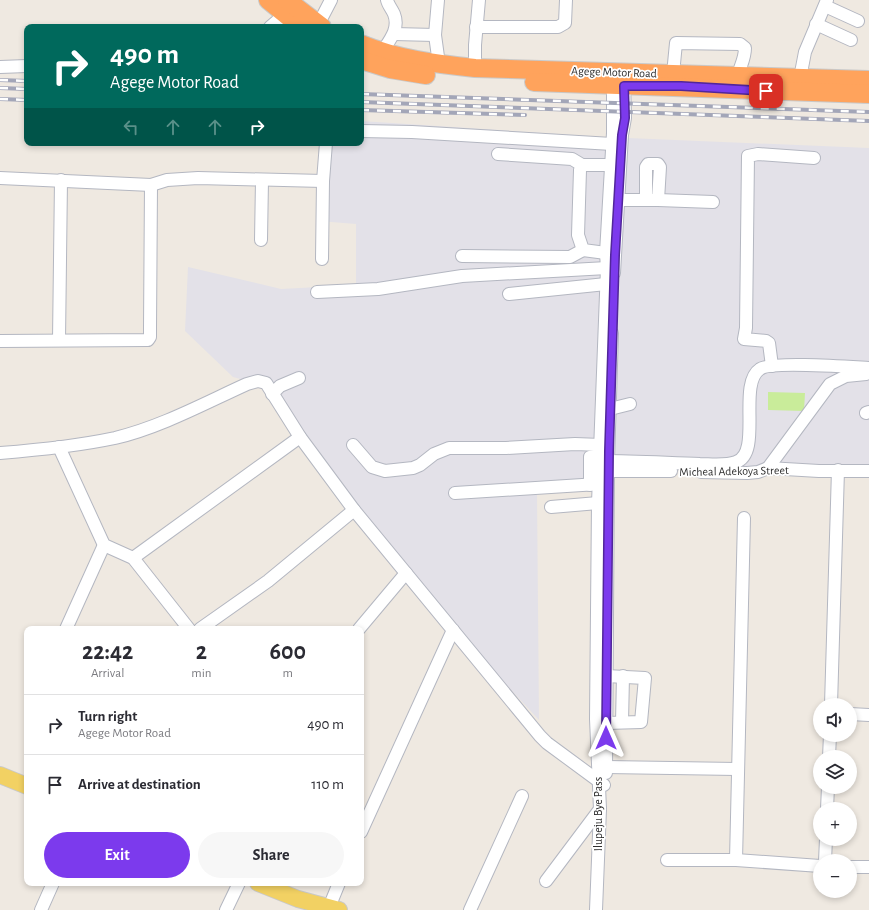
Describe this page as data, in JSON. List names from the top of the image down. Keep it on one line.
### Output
{"streets":{"highway":["Agege Motor Road"],"street":["Micheal Adekoya Street","Ilupeju Bye Pass"]},"crossings":[["Agege Motor Road","Ilupeju Bye Pass"],["Micheal Adekoya Street","Ilupeju Bye Pass"]],"page":{"turn":["490 m","Agege Motor Road"],"eta":["22:42","Arrival","2","min","600","m"],"list":[{"name":"Turn right","note":"Agege Motor Road","value":"490 m"},{"name":"Arrive at destination","value":"110 m"}],"map_buttons":["+","−"],"buttons":["Exit","Share"]}}
